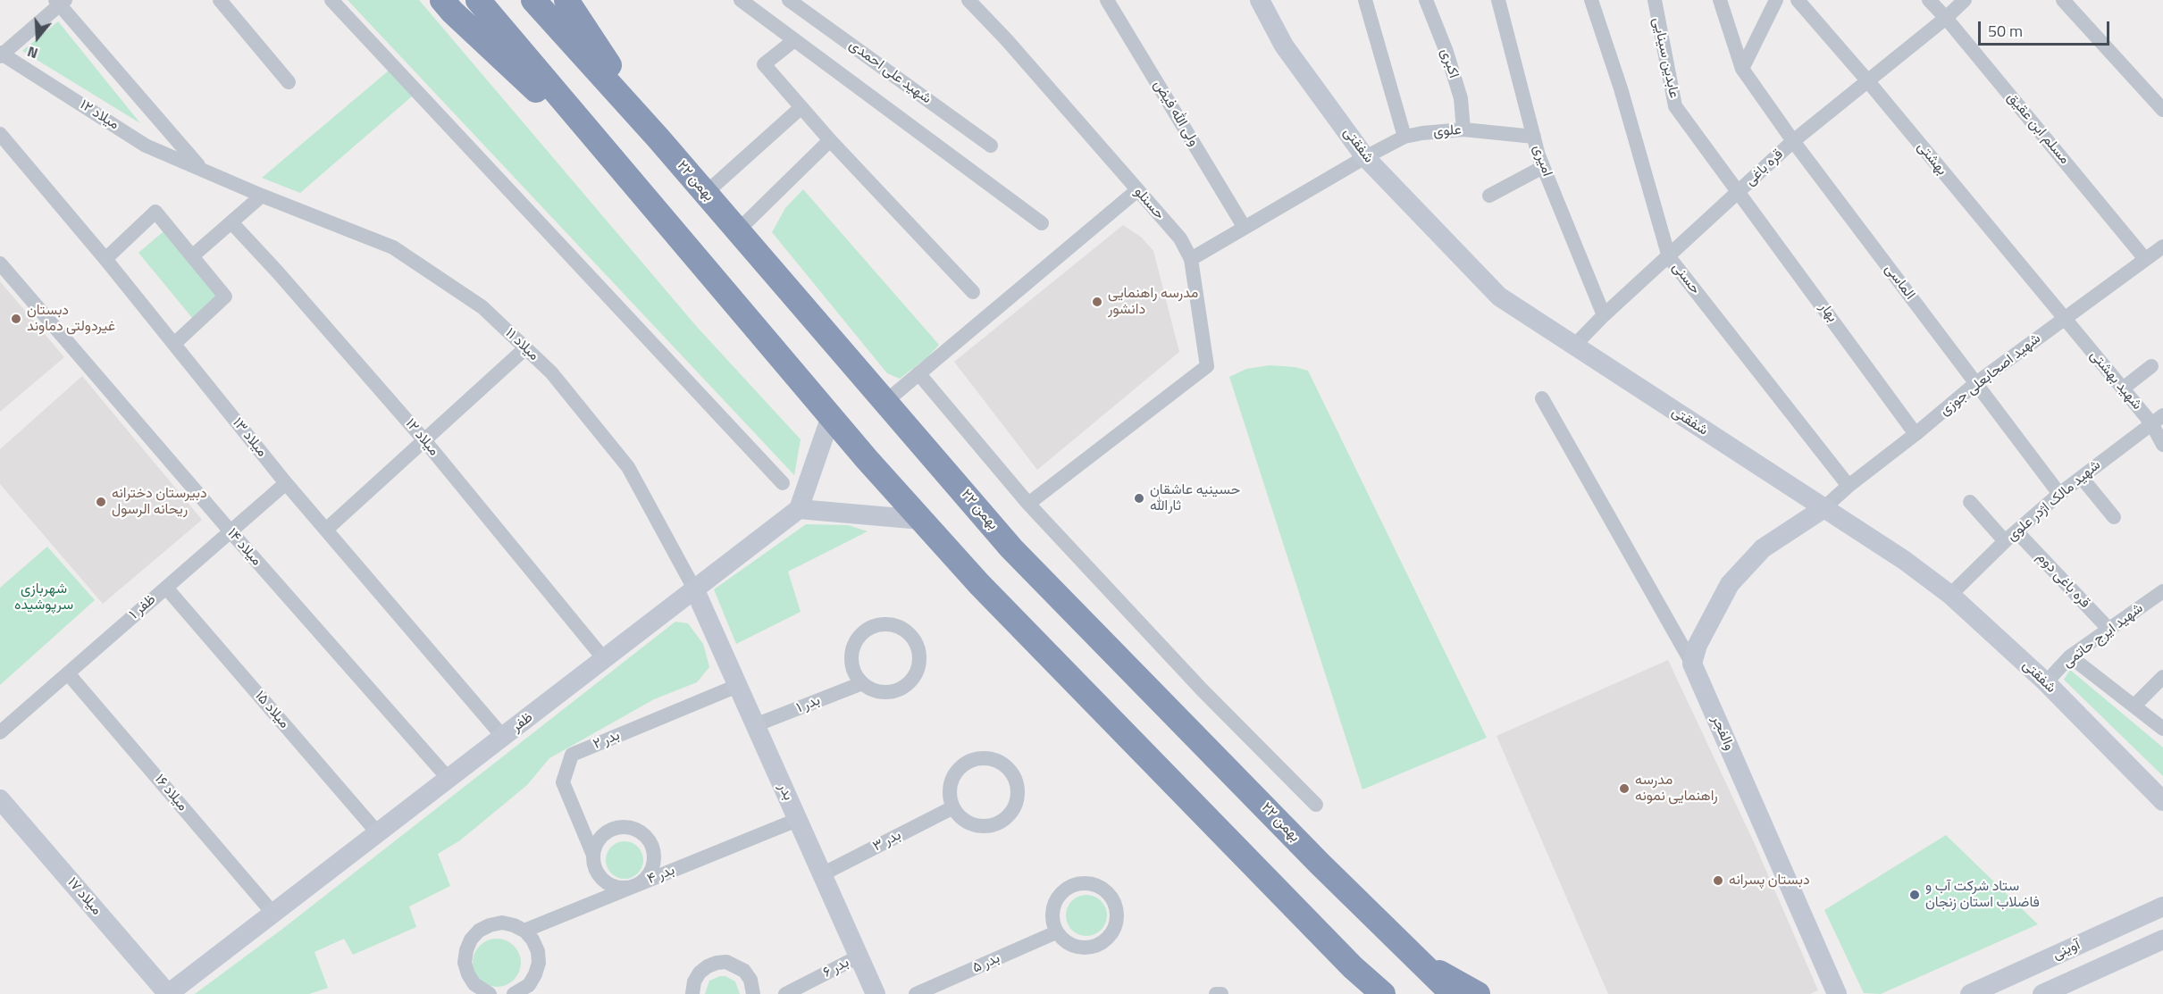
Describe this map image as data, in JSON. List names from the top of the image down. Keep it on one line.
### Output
{"streets":{"highway":["۲۲ بهمن"],"street":["عابدین سینایی","اکبری","شهید علی احمدی","ولی الله فیض","میلاد ۱۲","مسلم ابن عقیق","علوی","شفقتی","بهشتی","امیری","قره باغی","حسنلو","حسنی","الماسی","بهار","میلاد ۱۱","شهید اصحابعلی جوزی","شهید بهشتی","میلاد ۱۳","شهید مالک اژدر علوی","میلاد ۱۴","قره باغی دوم","ظفر ۱","شهید ایرج حاتمی","بدر ۱","میلاد ۱۵","ظفر","والفجر","بدر ۲","بدر","میلاد ۱۶","بدر ۳","بدر ۴","میلاد ۱۷","آوینی","بدر ۵","بدر ۶"]},"crossings":[["عابدین سینایی","قره باغی"],["عابدین سینایی","بهار"],["اکبری","علوی"],["میلاد ۱۲","میلاد ۱۱"],["میلاد ۱۲","ظفر"],["مسلم ابن عقیق","قره باغی"],["مسلم ابن عقیق","شهید اصحابعلی جوزی"],["علوی","شفقتی"],["علوی","امیری"],["شفقتی","قره باغی"],["شفقتی","شهید اصحابعلی جوزی"],["شفقتی","شهید مالک اژدر علوی"],["شفقتی","شهید ایرج حاتمی"],["بهشتی","قره باغی"],["بهشتی","شهید اصحابعلی جوزی"],["بهشتی","شهید بهشتی"],["امیری","قره باغی"],["قره باغی","حسنی"],["قره باغی","الماسی"],["قره باغی","بهار"],["حسنی","شهید اصحابعلی جوزی"],["الماسی","شهید اصحابعلی جوزی"],["الماسی","شهید مالک اژدر علوی"],["بهار","شهید اصحابعلی جوزی"],["میلاد ۱۱","ظفر"],["میلاد ۱۱","بدر"],["شهید اصحابعلی جوزی","شهید بهشتی"],["شهید بهشتی","شهید مالک اژدر علوی"],["میلاد ۱۳","ظفر ۱"],["میلاد ۱۳","ظفر"],["شهید مالک اژدر علوی","قره باغی دوم"],["میلاد ۱۴","ظفر ۱"],["میلاد ۱۴","ظفر"],["قره باغی دوم","شهید ایرج حاتمی"],["ظفر ۱","میلاد ۱۵"],["ظفر ۱","میلاد ۱۶"],["بدر ۱","بدر"],["میلاد ۱۵","ظفر"],["ظفر","بدر"],["ظفر","میلاد ۱۶"],["ظفر","میلاد ۱۷"],["بدر ۲","بدر"],["بدر ۲","بدر ۴"],["بدر","بدر ۳"],["بدر","بدر ۴"],["بدر","بدر ۶"]],"parks":["شهربازی سرپوشیده"],"places":["مدرسه راهنمایی دانشور","دبستان غیردولتی دماوند","حسینیه عاشقان ثارالله","دبیرستان دخترانه ریحانه الرسول","مدرسه راهنمایی نمونه","دبستان پسرانه","ستاد شرکت آب و فاضلاب استان زنجان"],"scale_bar":"50 m","north":"bottom"}
